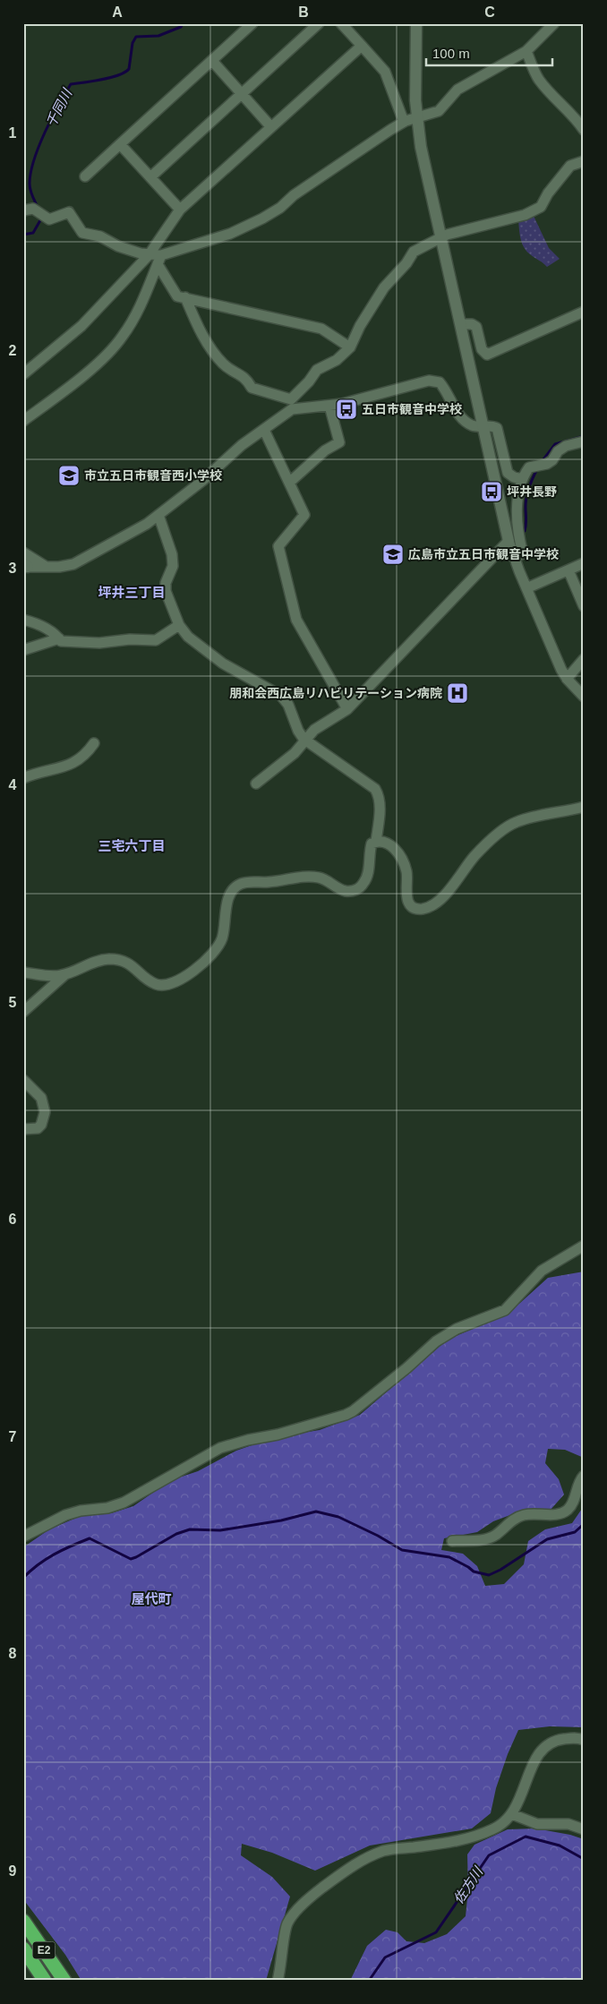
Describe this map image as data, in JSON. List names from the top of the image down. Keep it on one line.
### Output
{"streets":{"highway":["E2"]},"districts":["坪井三丁目","三宅六丁目","屋代町"],"water":["千同川","佐方川"],"places":{"bus stop":["五日市観音中学校","坪井長野"],"school or university":["市立五日市観音西小学校","広島市立五日市観音中学校"],"hospital":["朋和会西広島リハビリテーション病院"]},"scale_bar":"100 m","grid":{"columns":["A","B","C"],"rows":["1","2","3","4","5","6","7","8","9"]}}
